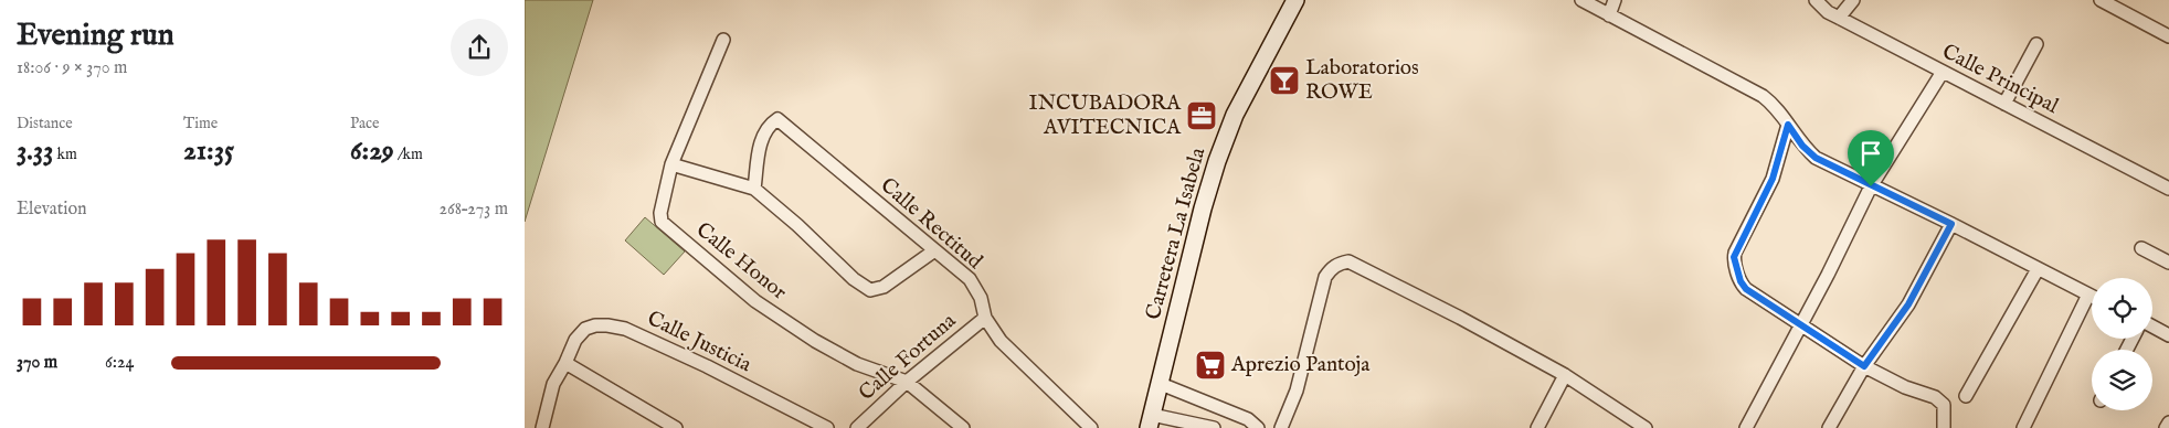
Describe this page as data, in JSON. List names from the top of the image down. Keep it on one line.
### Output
{"streets":{"main road":["Carretera La Isabela"],"street":["Calle Principal","Calle Rectitud","Calle Honor","Calle Justicia","Calle Fortuna"]},"crossings":[["Calle Rectitud","Calle Fortuna"],["Calle Honor","Calle Fortuna"]],"places":{"bar":["Laboratorios ROWE"],"office":["INCUBADORA AVITECNICA"],"supermarket":["Aprezio Pantoja"]},"page":{"heading":["Evening run","18:06 · 9 × 370 m"],"stats":[["Distance","3.33 km"],["Time","21:35"],["Pace","6:29 /km"]],"chart":["Elevation","268–273 m"],"list":[{"name":"370 m","note":"6:24"}]}}
